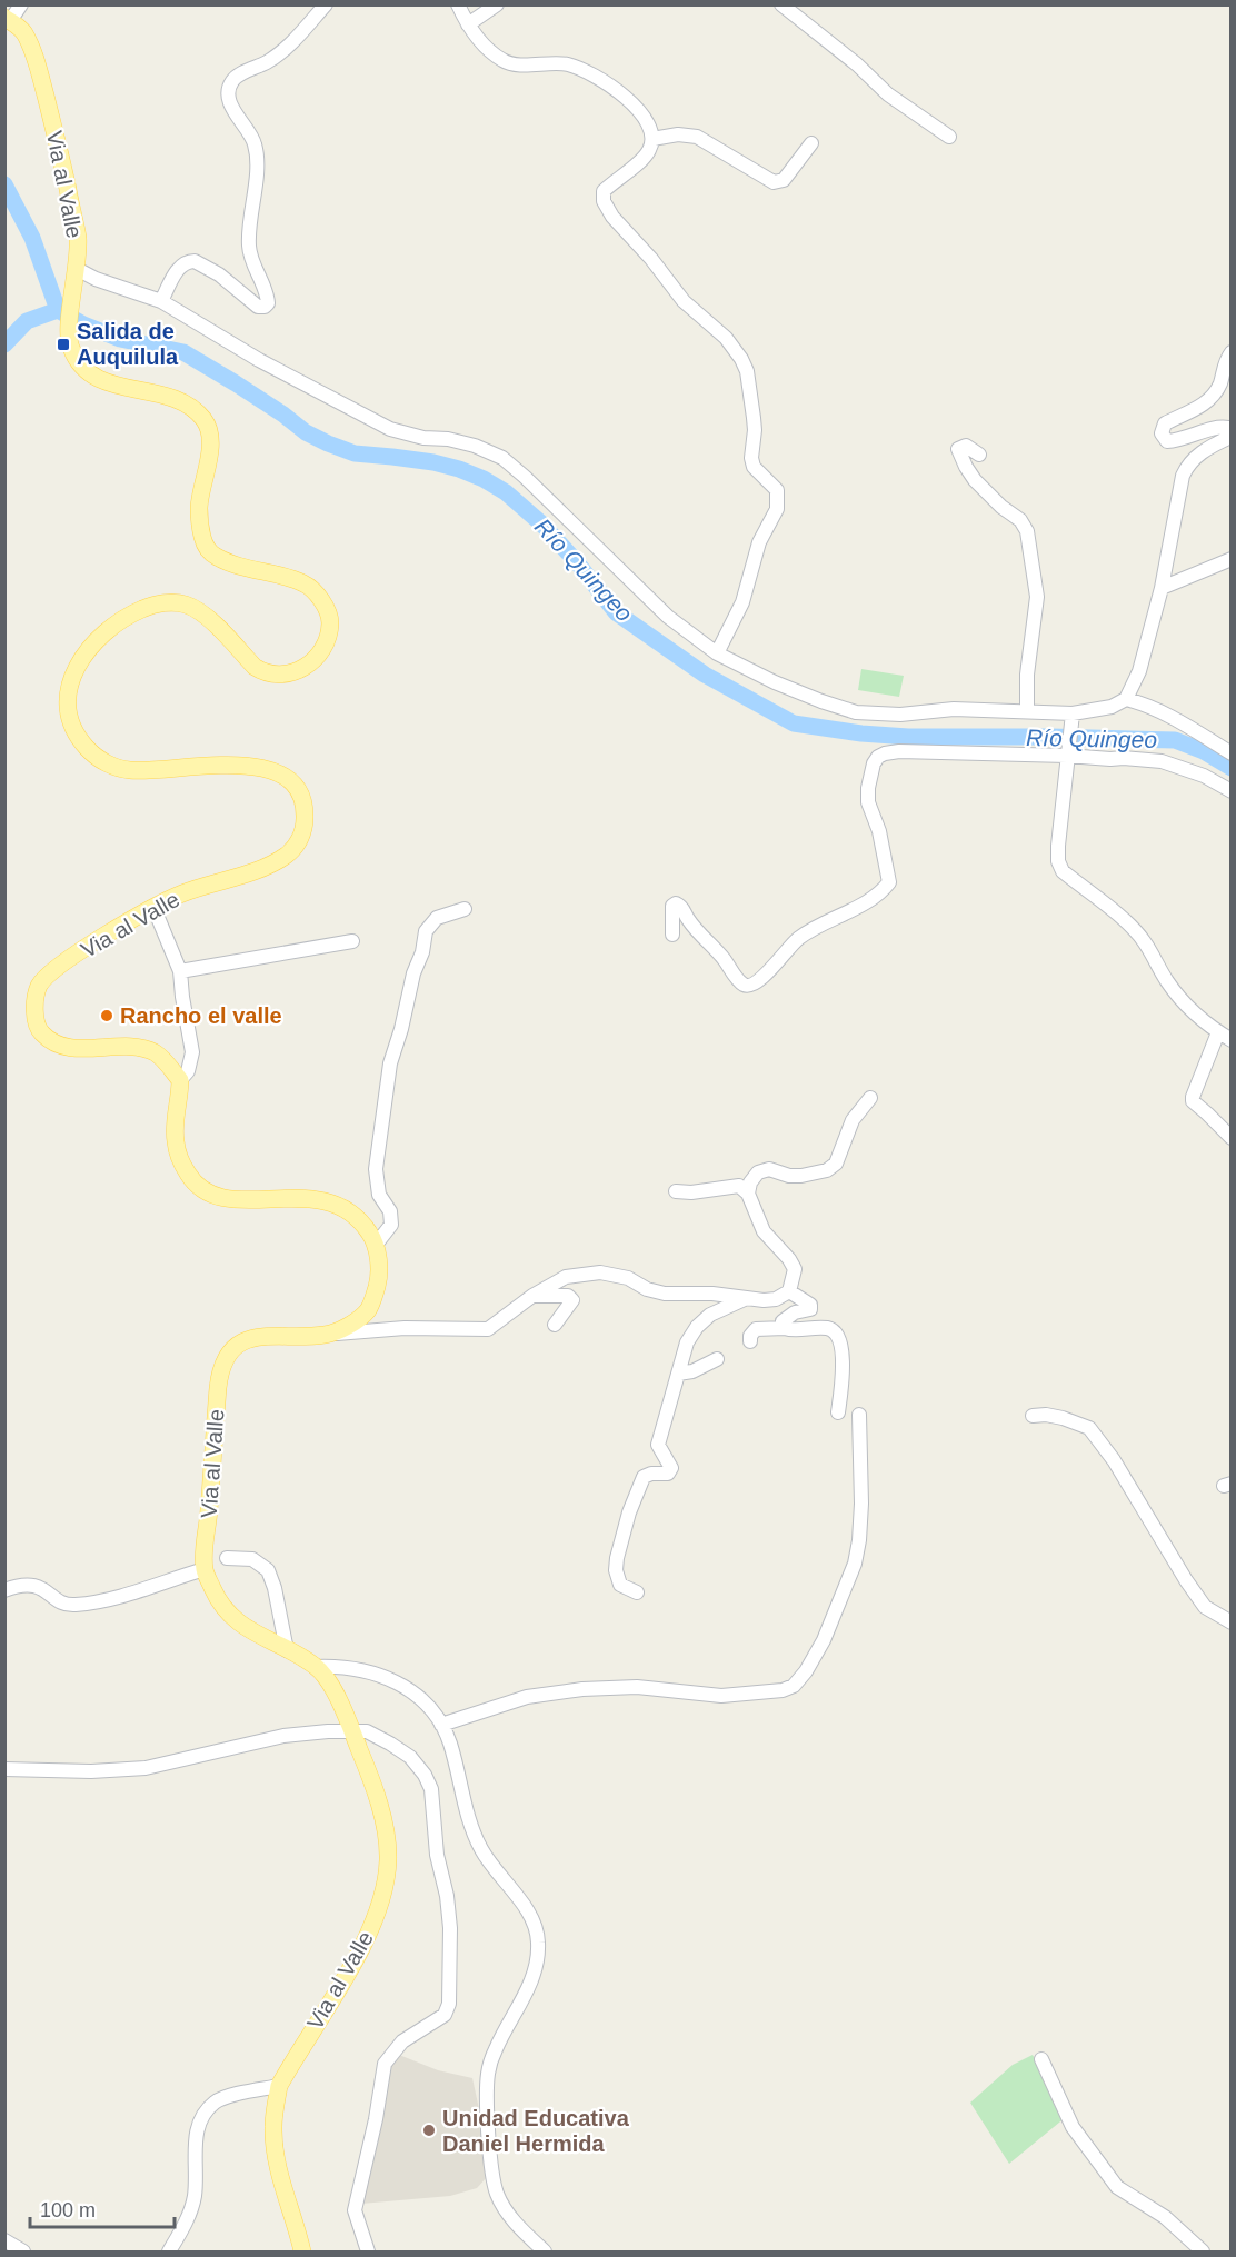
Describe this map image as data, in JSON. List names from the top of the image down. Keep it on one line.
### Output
{"streets":{"main road":["Via al Valle"]},"water":["Río Quingeo"],"places":{"transit":["Salida de Auquilula"],"other":["Rancho el valle","Unidad Educativa Daniel Hermida"]},"scale_bar":"100 m"}
